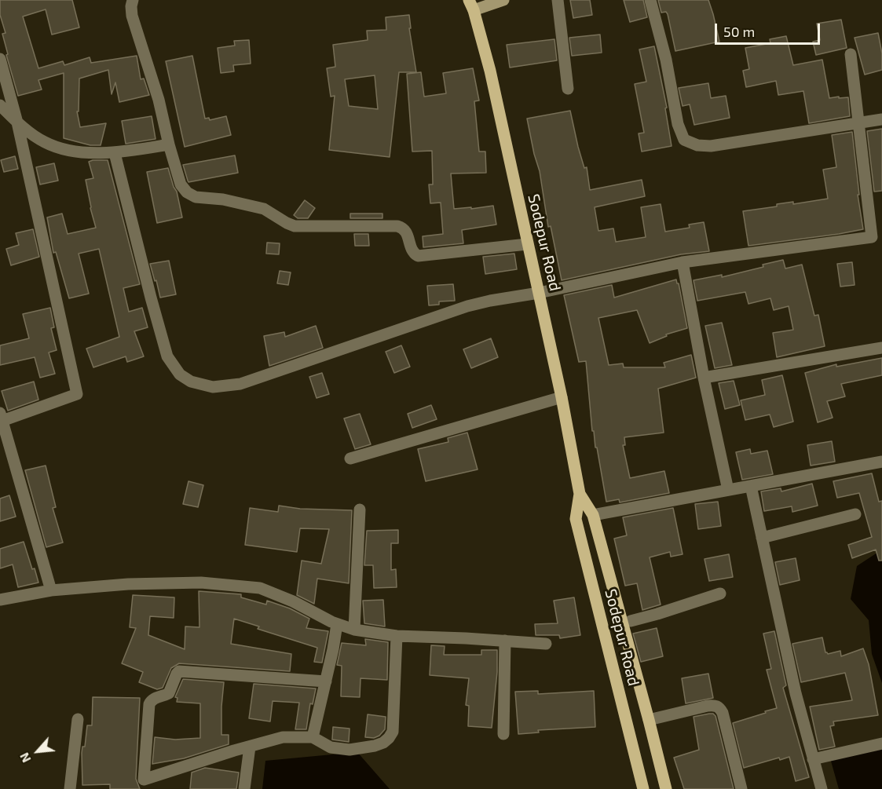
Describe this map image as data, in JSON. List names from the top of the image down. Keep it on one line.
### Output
{"streets":{"main road":["Sodepur Road"]},"scale_bar":"50 m","north":"bottom left"}
